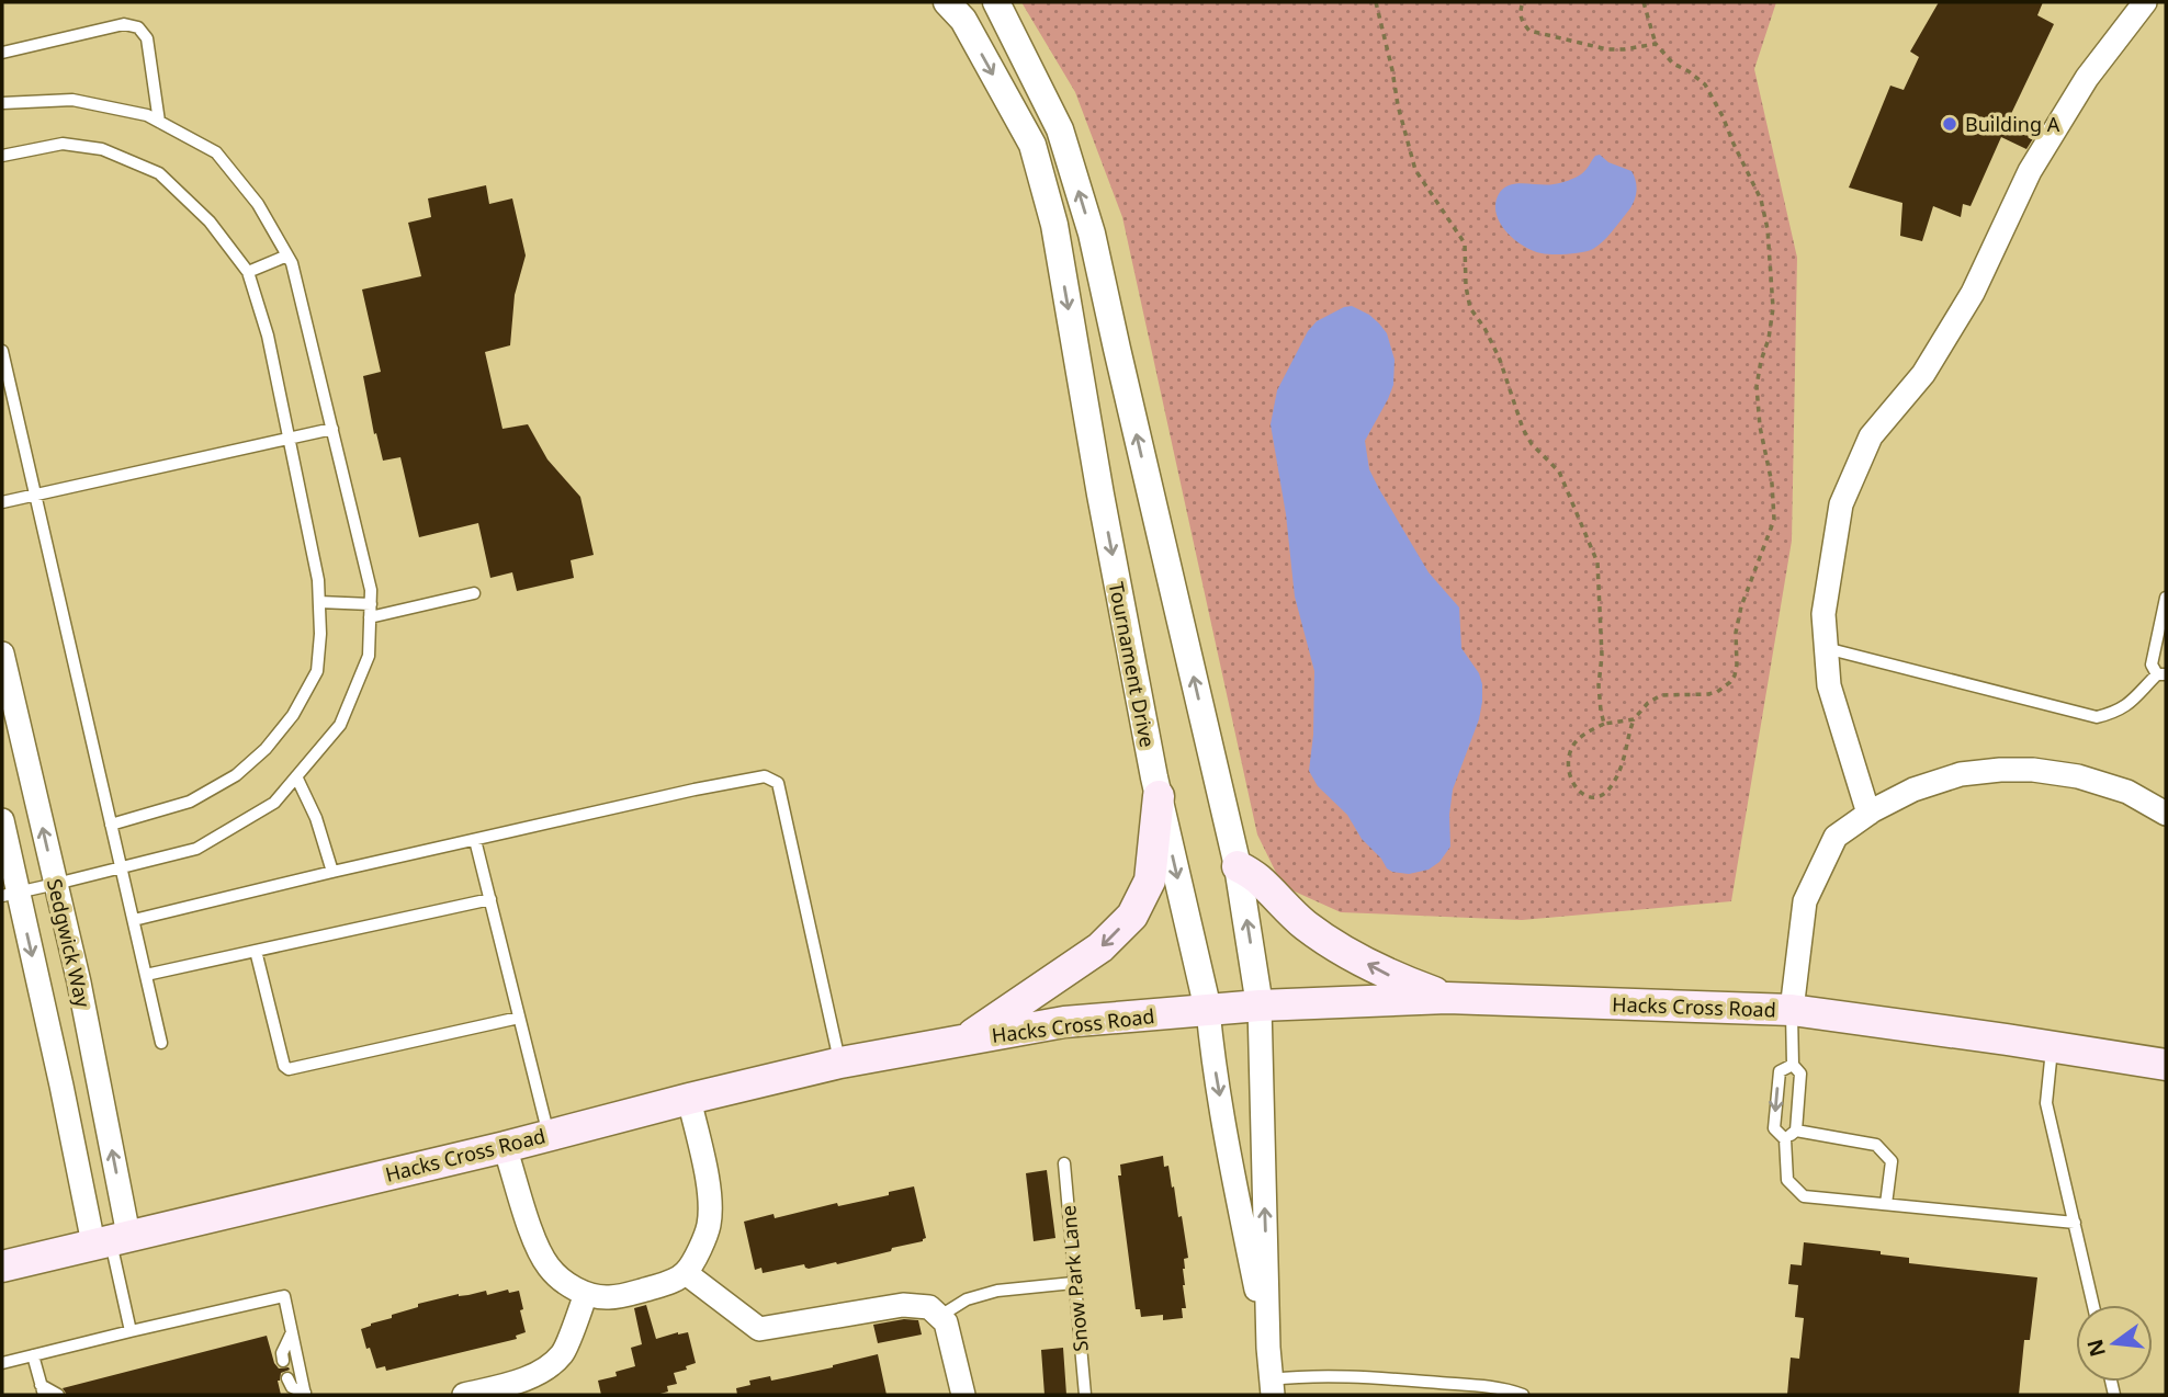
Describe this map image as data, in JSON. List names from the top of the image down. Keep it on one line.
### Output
{"streets":{"main road":["Hacks Cross Road"],"street":["Tournament Drive","Sedgwick Way"],"lane":["Snow Park Lane"]},"crossings":[["Tournament Drive","Hacks Cross Road"],["Sedgwick Way","Hacks Cross Road"]],"places":["Building A"],"north":"left"}
